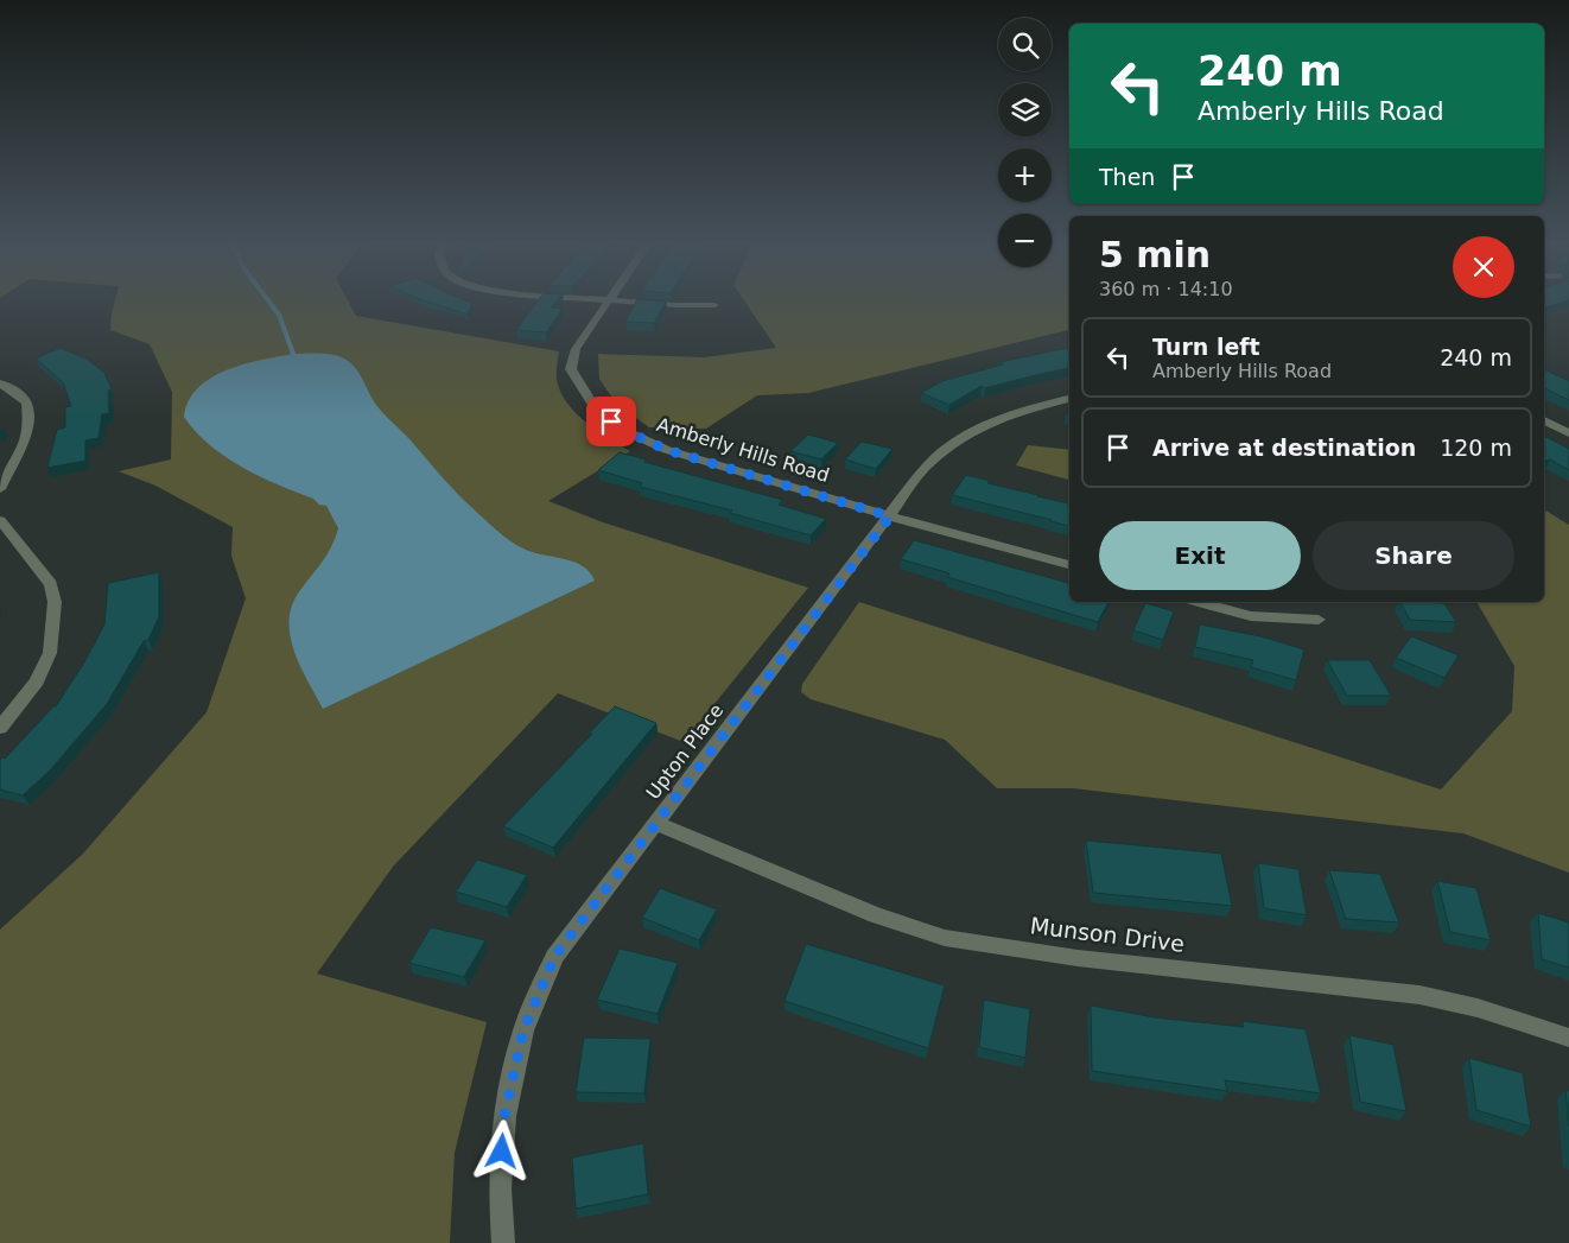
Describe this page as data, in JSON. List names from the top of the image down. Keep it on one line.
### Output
{"streets":{"street":["Amberly Hills Road","Upton Place","Munson Drive"]},"crossings":[["Amberly Hills Road","Upton Place"],["Upton Place","Munson Drive"]],"page":{"map_buttons":["+","−"],"turn":["240 m","Amberly Hills Road"],"then":"Then","heading":["5 min","360 m · 14:10"],"list":[{"name":"Turn left","note":"Amberly Hills Road","value":"240 m"},{"name":"Arrive at destination","value":"120 m"}],"buttons":["Exit","Share"]}}
